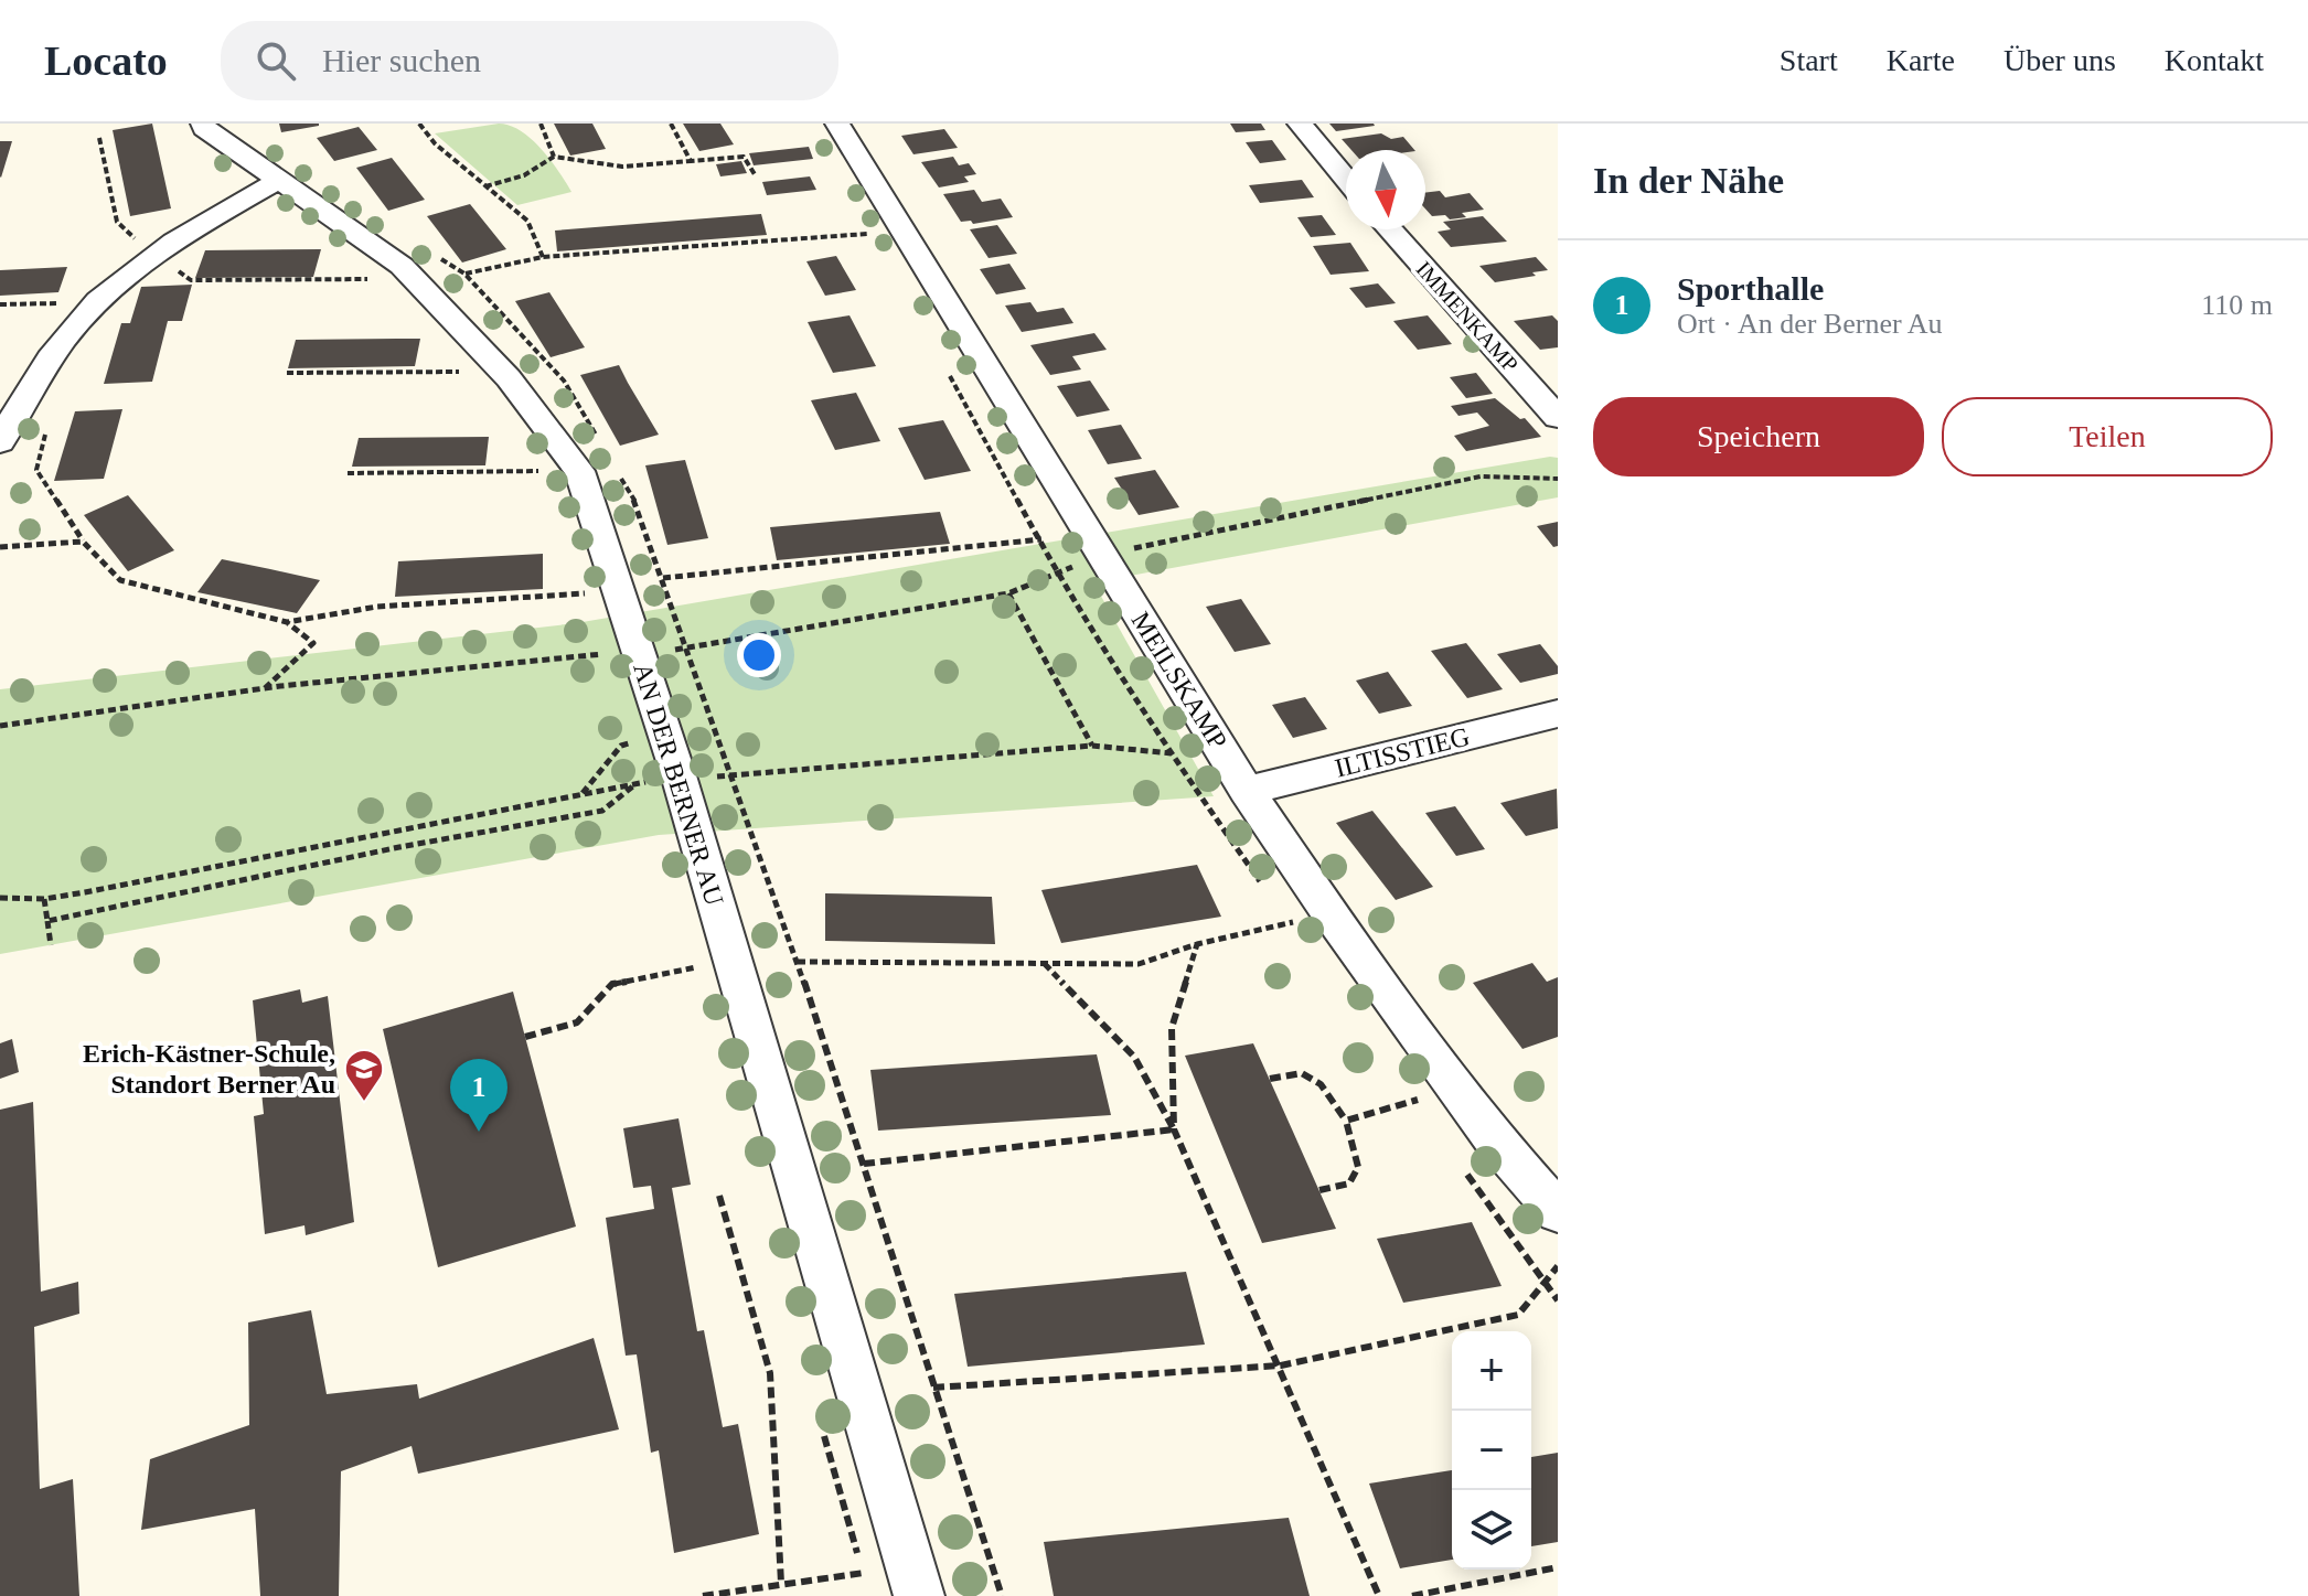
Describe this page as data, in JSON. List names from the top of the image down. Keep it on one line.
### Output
{"streets":{"street":["IMMENKAMP","MEILSKAMP","ILTISSTIEG","AN DER BERNER AU"]},"crossings":[["MEILSKAMP","ILTISSTIEG"]],"places":{"school or university":["Erich-Kästner-Schule, Standort Berner Au"]},"north":"bottom","page":{"header":"Locato","search":"Hier suchen","nav":["Start","Karte","Über uns","Kontakt"],"heading":"In der Nähe","list":[{"mark":"1","name":"Sporthalle","note":"Ort · An der Berner Au","value":"110 m"}],"buttons":["Speichern","Teilen"],"pins":"1","map_buttons":["+","−"]}}
